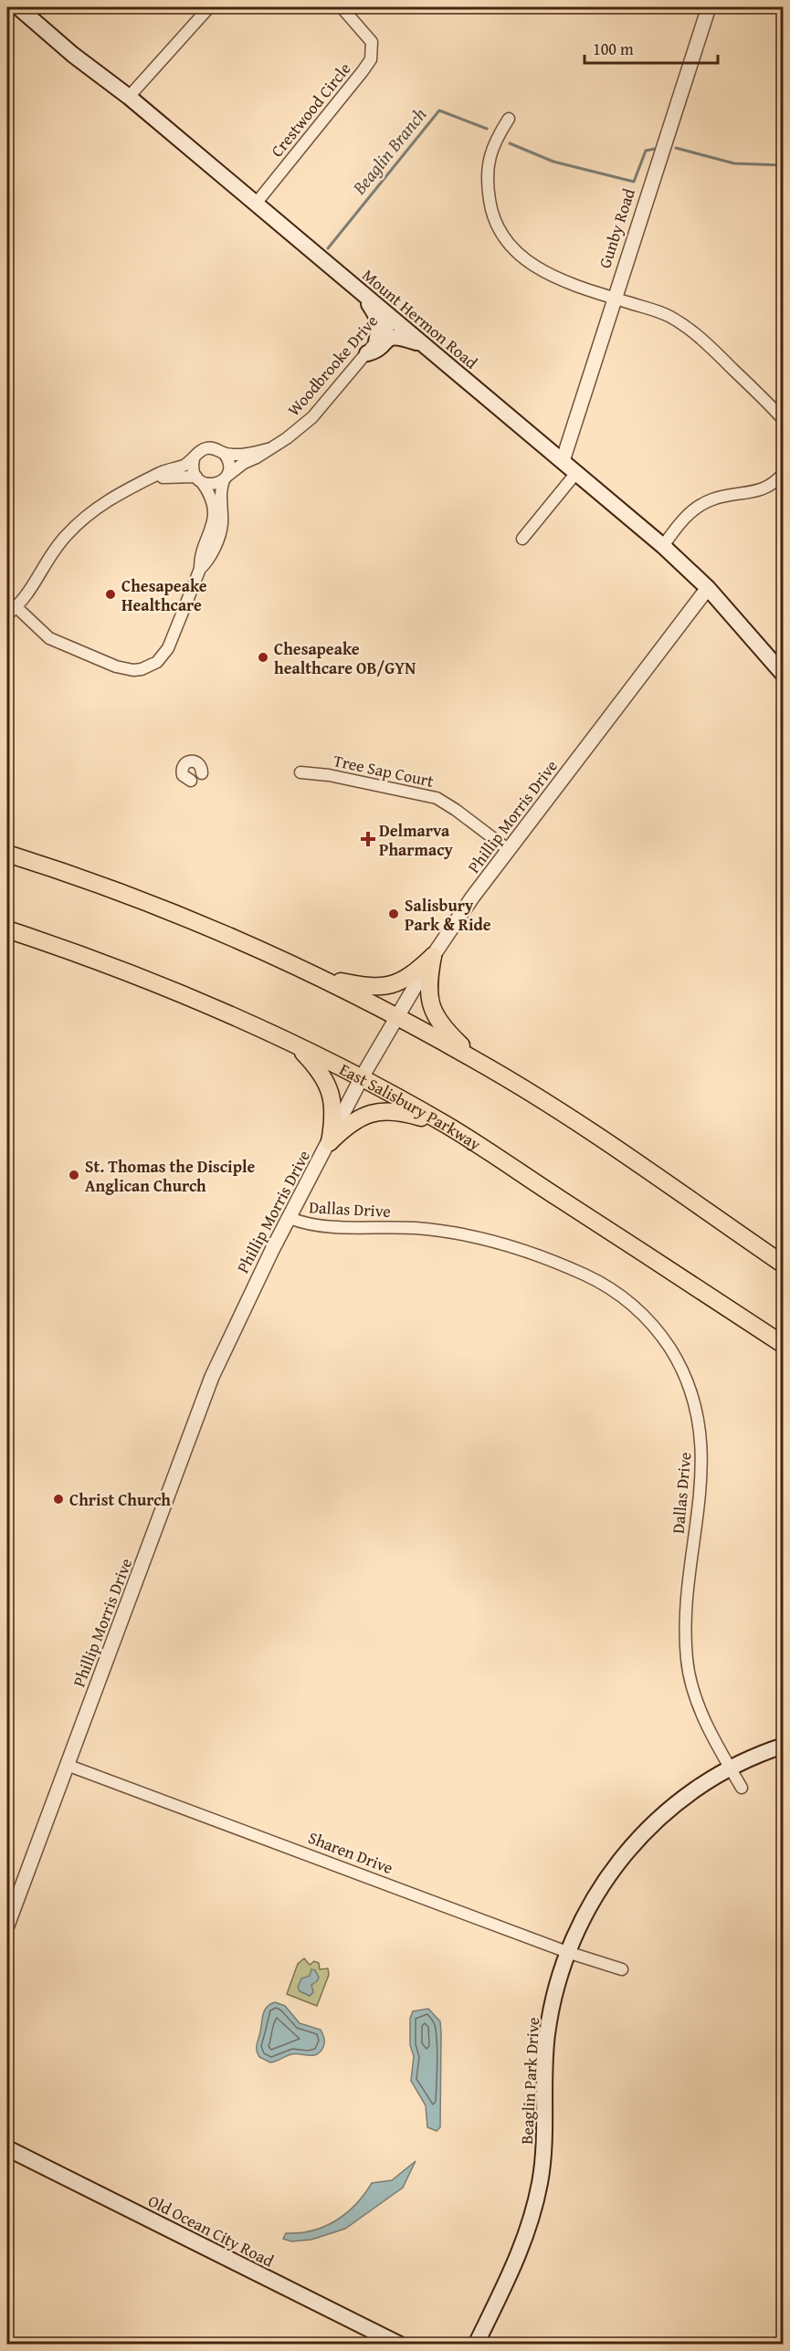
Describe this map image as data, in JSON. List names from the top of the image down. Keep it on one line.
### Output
{"streets":{"main road":["Mount Hermon Road","East Salisbury Parkway","Beaglin Park Drive","Old Ocean City Road"],"street":["Crestwood Circle","Gunby Road","Woodbrooke Drive","Tree Sap Court","Phillip Morris Drive","Dallas Drive","Sharen Drive"]},"crossings":[["Crestwood Circle","Mount Hermon Road"],["Gunby Road","Mount Hermon Road"],["Mount Hermon Road","Woodbrooke Drive"],["Mount Hermon Road","Phillip Morris Drive"],["Tree Sap Court","Phillip Morris Drive"],["Phillip Morris Drive","East Salisbury Parkway"],["Phillip Morris Drive","Dallas Drive"],["Phillip Morris Drive","Sharen Drive"],["Dallas Drive","Beaglin Park Drive"],["Sharen Drive","Beaglin Park Drive"]],"water":["Beaglin Branch"],"places":{"other":["Chesapeake Healthcare","Chesapeake healthcare OB/GYN","Salisbury Park & Ride","St. Thomas the Disciple Anglican Church","Christ Church"],"health":["Delmarva Pharmacy"]},"scale_bar":"100 m"}
